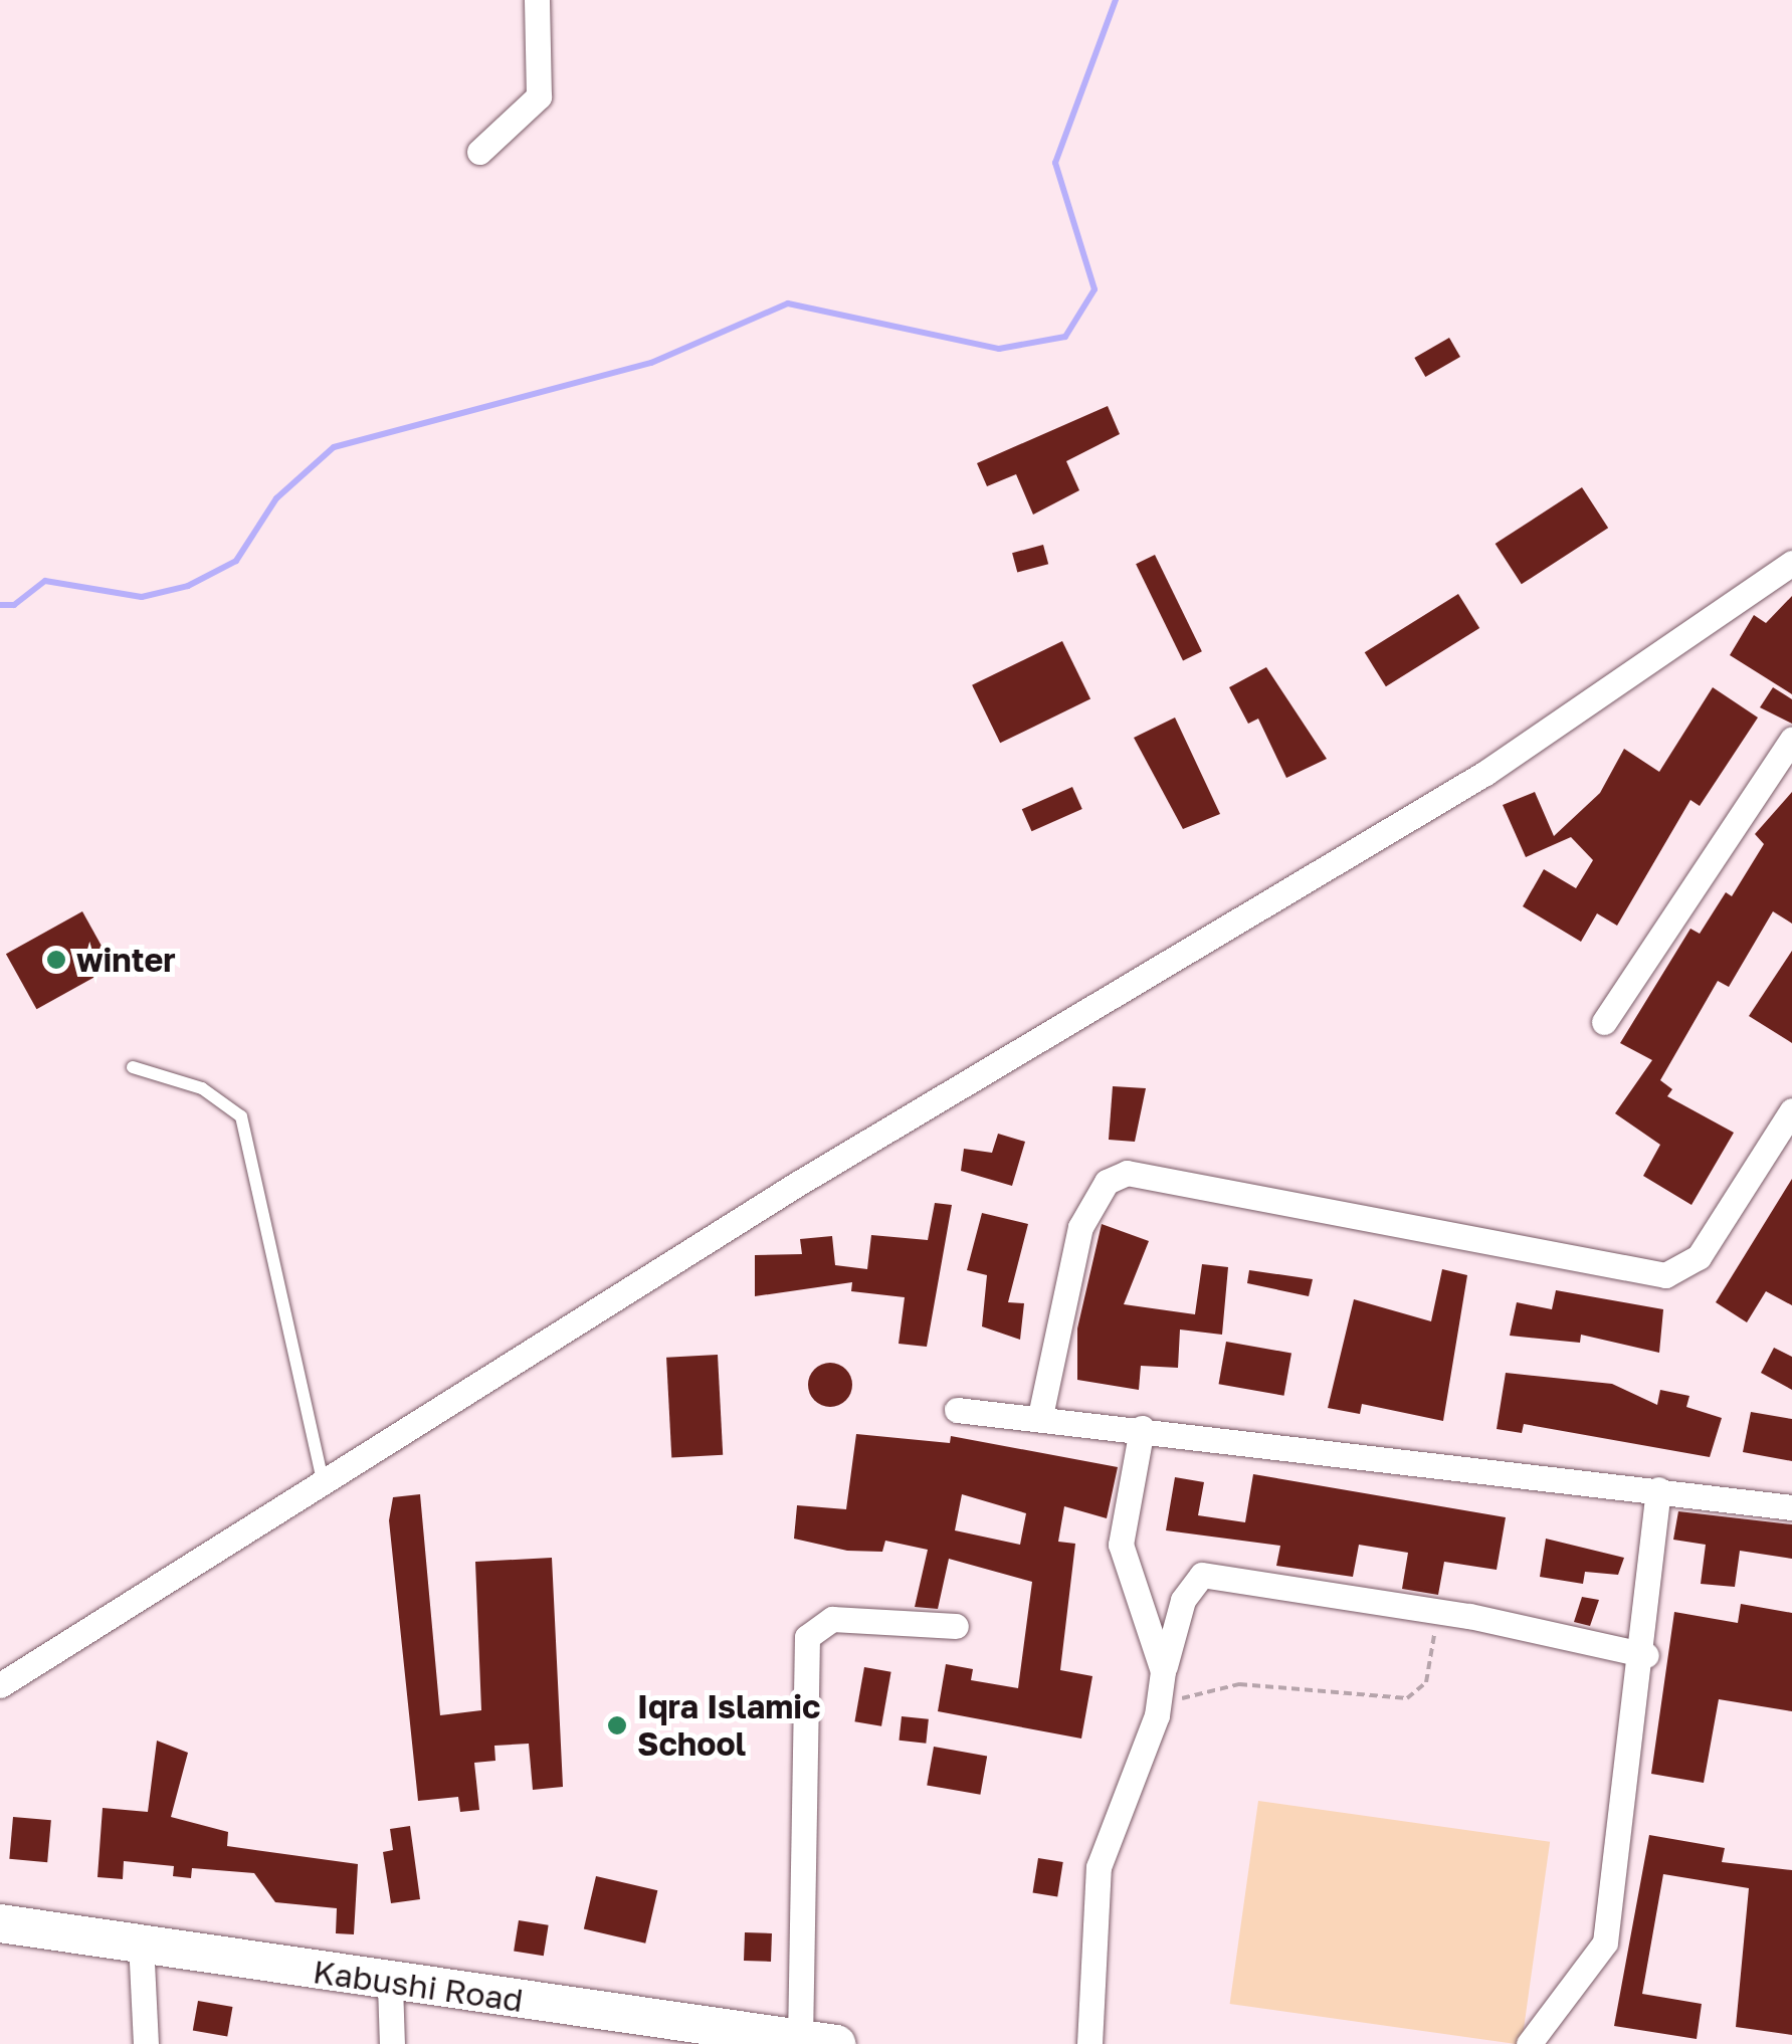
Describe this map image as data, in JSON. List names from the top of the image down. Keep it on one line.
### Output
{"streets":{"main road":["Kabushi Road"]},"places":["winter","Iqra Islamic School"]}
